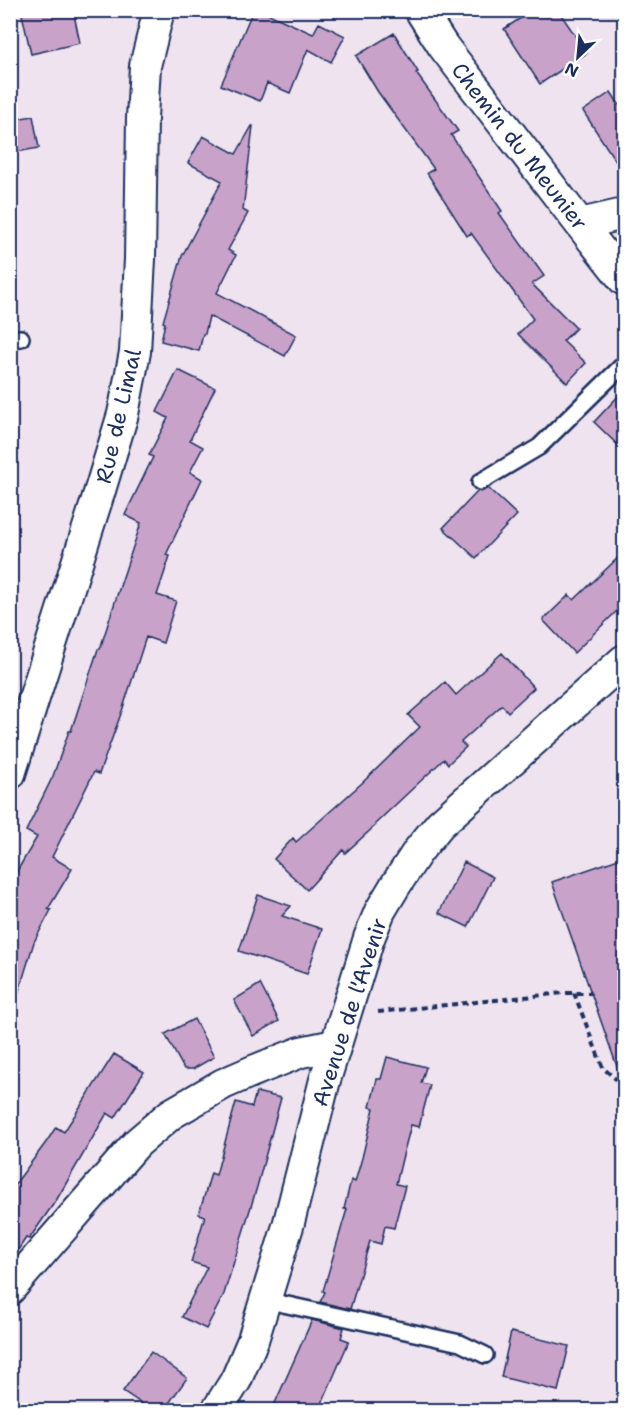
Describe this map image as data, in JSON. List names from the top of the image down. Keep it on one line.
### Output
{"streets":{"street":["Chemin du Meunier","Rue de Limal","Avenue de l'Avenir"]},"north":"bottom left"}
